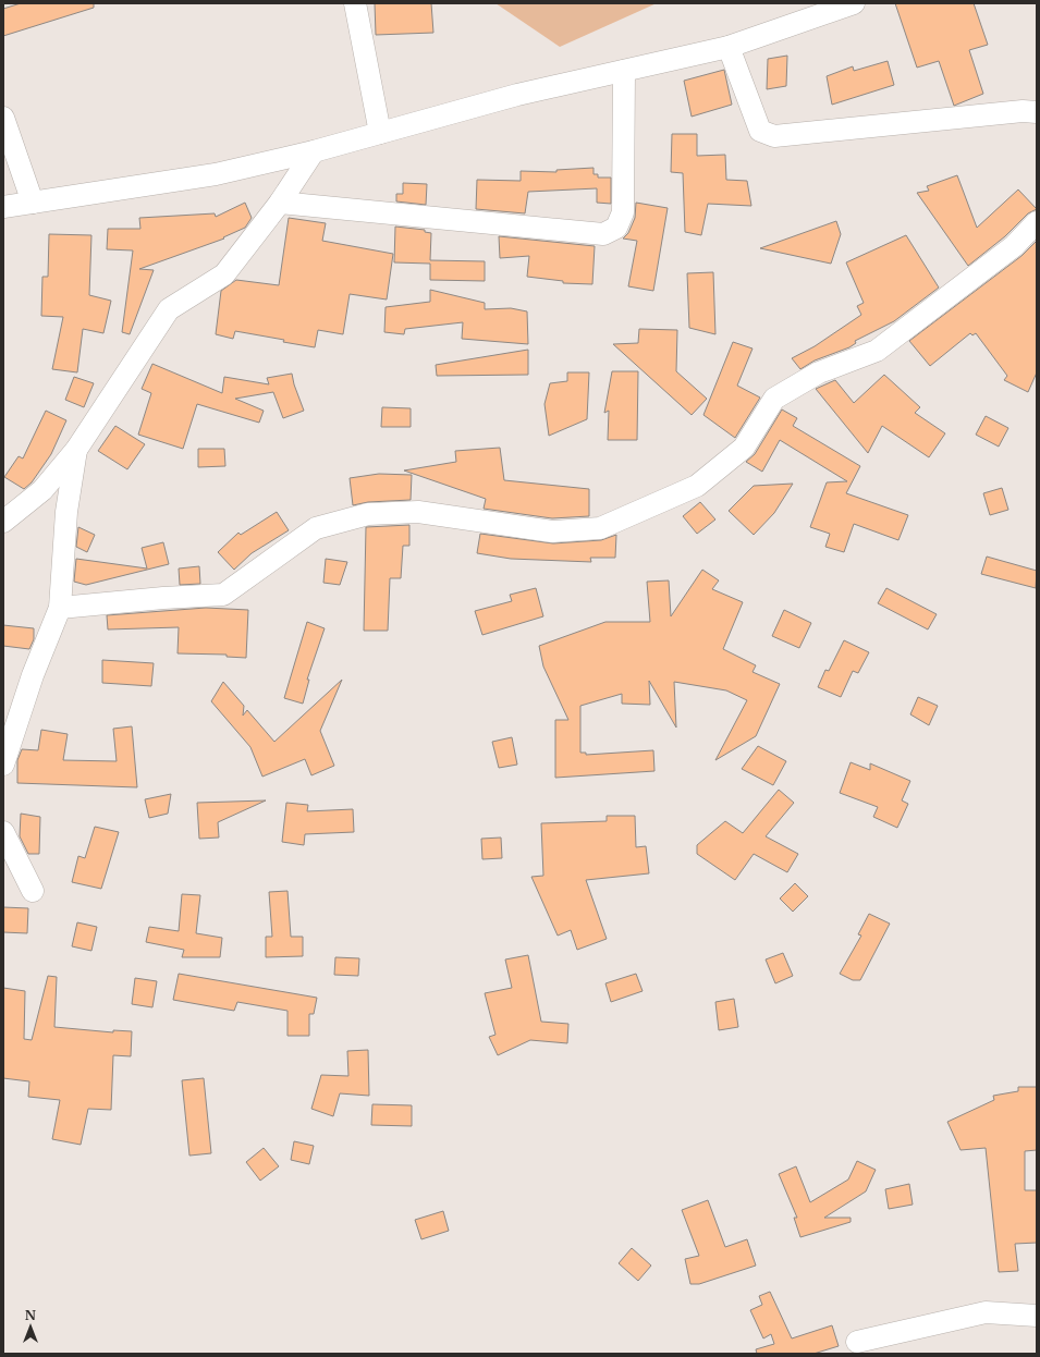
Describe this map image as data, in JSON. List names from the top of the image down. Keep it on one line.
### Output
{"north":"top"}
